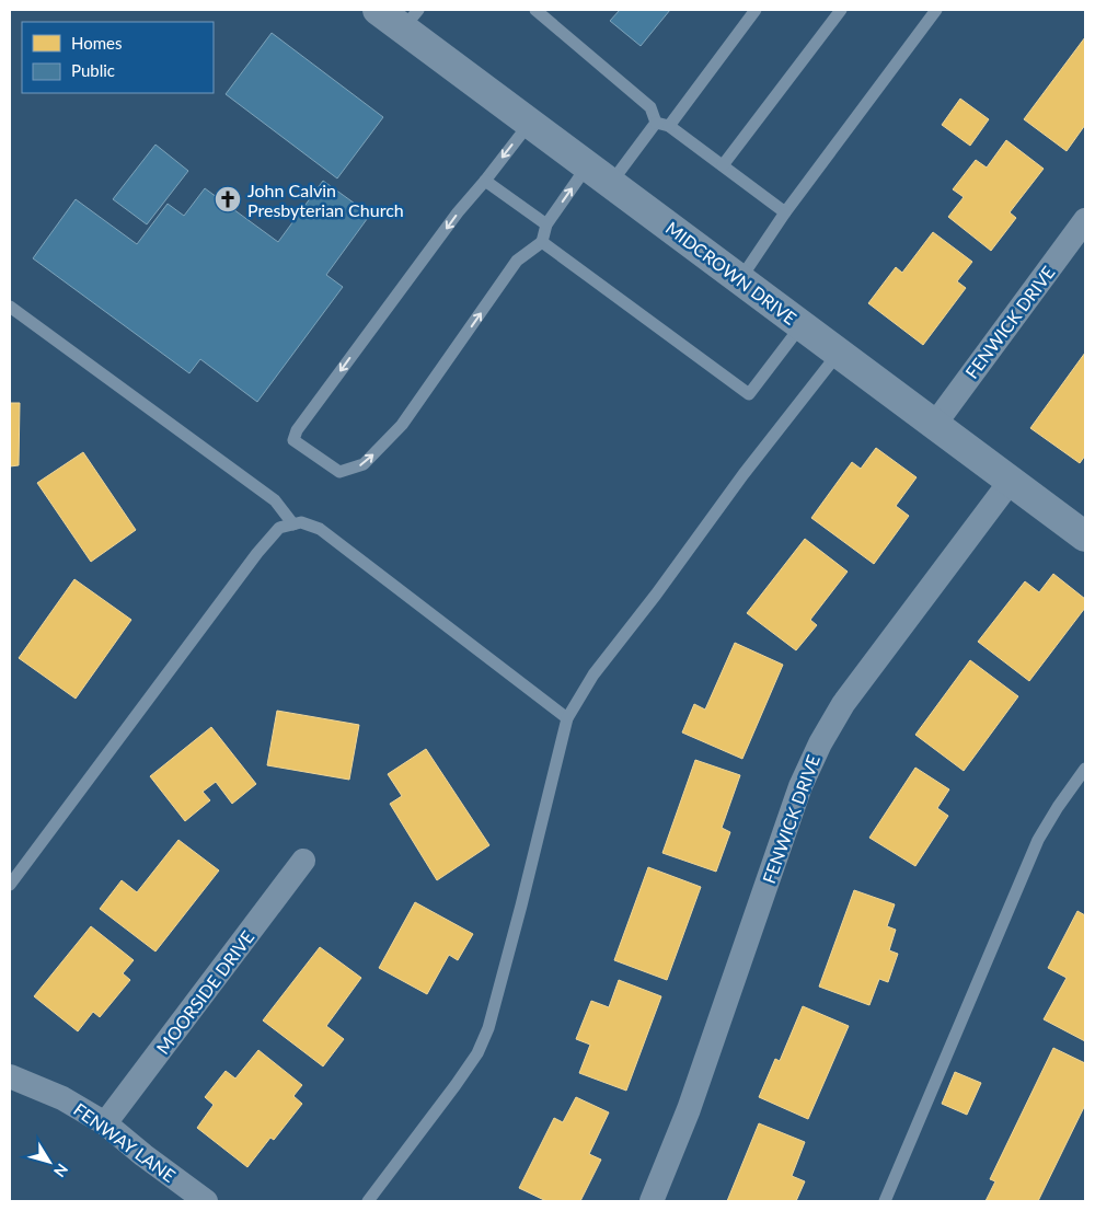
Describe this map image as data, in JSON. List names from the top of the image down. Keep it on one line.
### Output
{"streets":{"street":["MIDCROWN DRIVE","FENWICK DRIVE","MOORSIDE DRIVE","FENWAY LANE"]},"crossings":[["MIDCROWN DRIVE","FENWICK DRIVE"],["MOORSIDE DRIVE","FENWAY LANE"]],"places":{"church":["John Calvin Presbyterian Church"]},"legend":["Homes","Public"],"north":"bottom right"}
